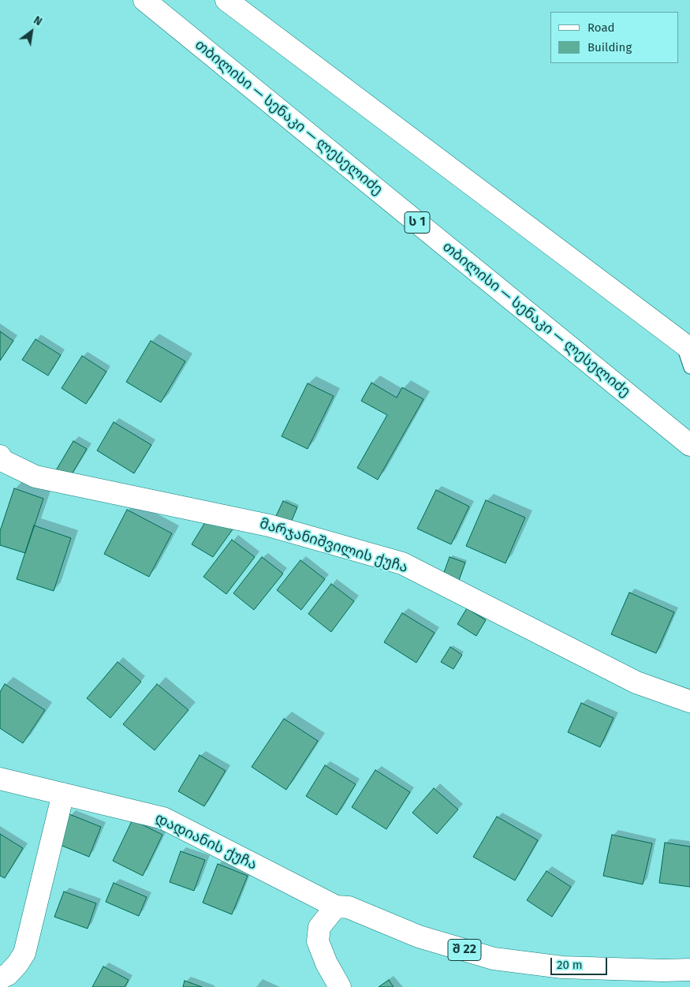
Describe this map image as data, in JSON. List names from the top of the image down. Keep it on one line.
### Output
{"streets":{"main road":["თბილისი — სენაკი — ლესელიძე","ს 1","მარჯანიშვილის ქუჩა","დადიანის ქუჩა","შ 22"]},"crossings":[["დადიანის ქუჩა","შ 22"]],"legend":["Road","Building"],"scale_bar":"20 m","north":"top right"}
